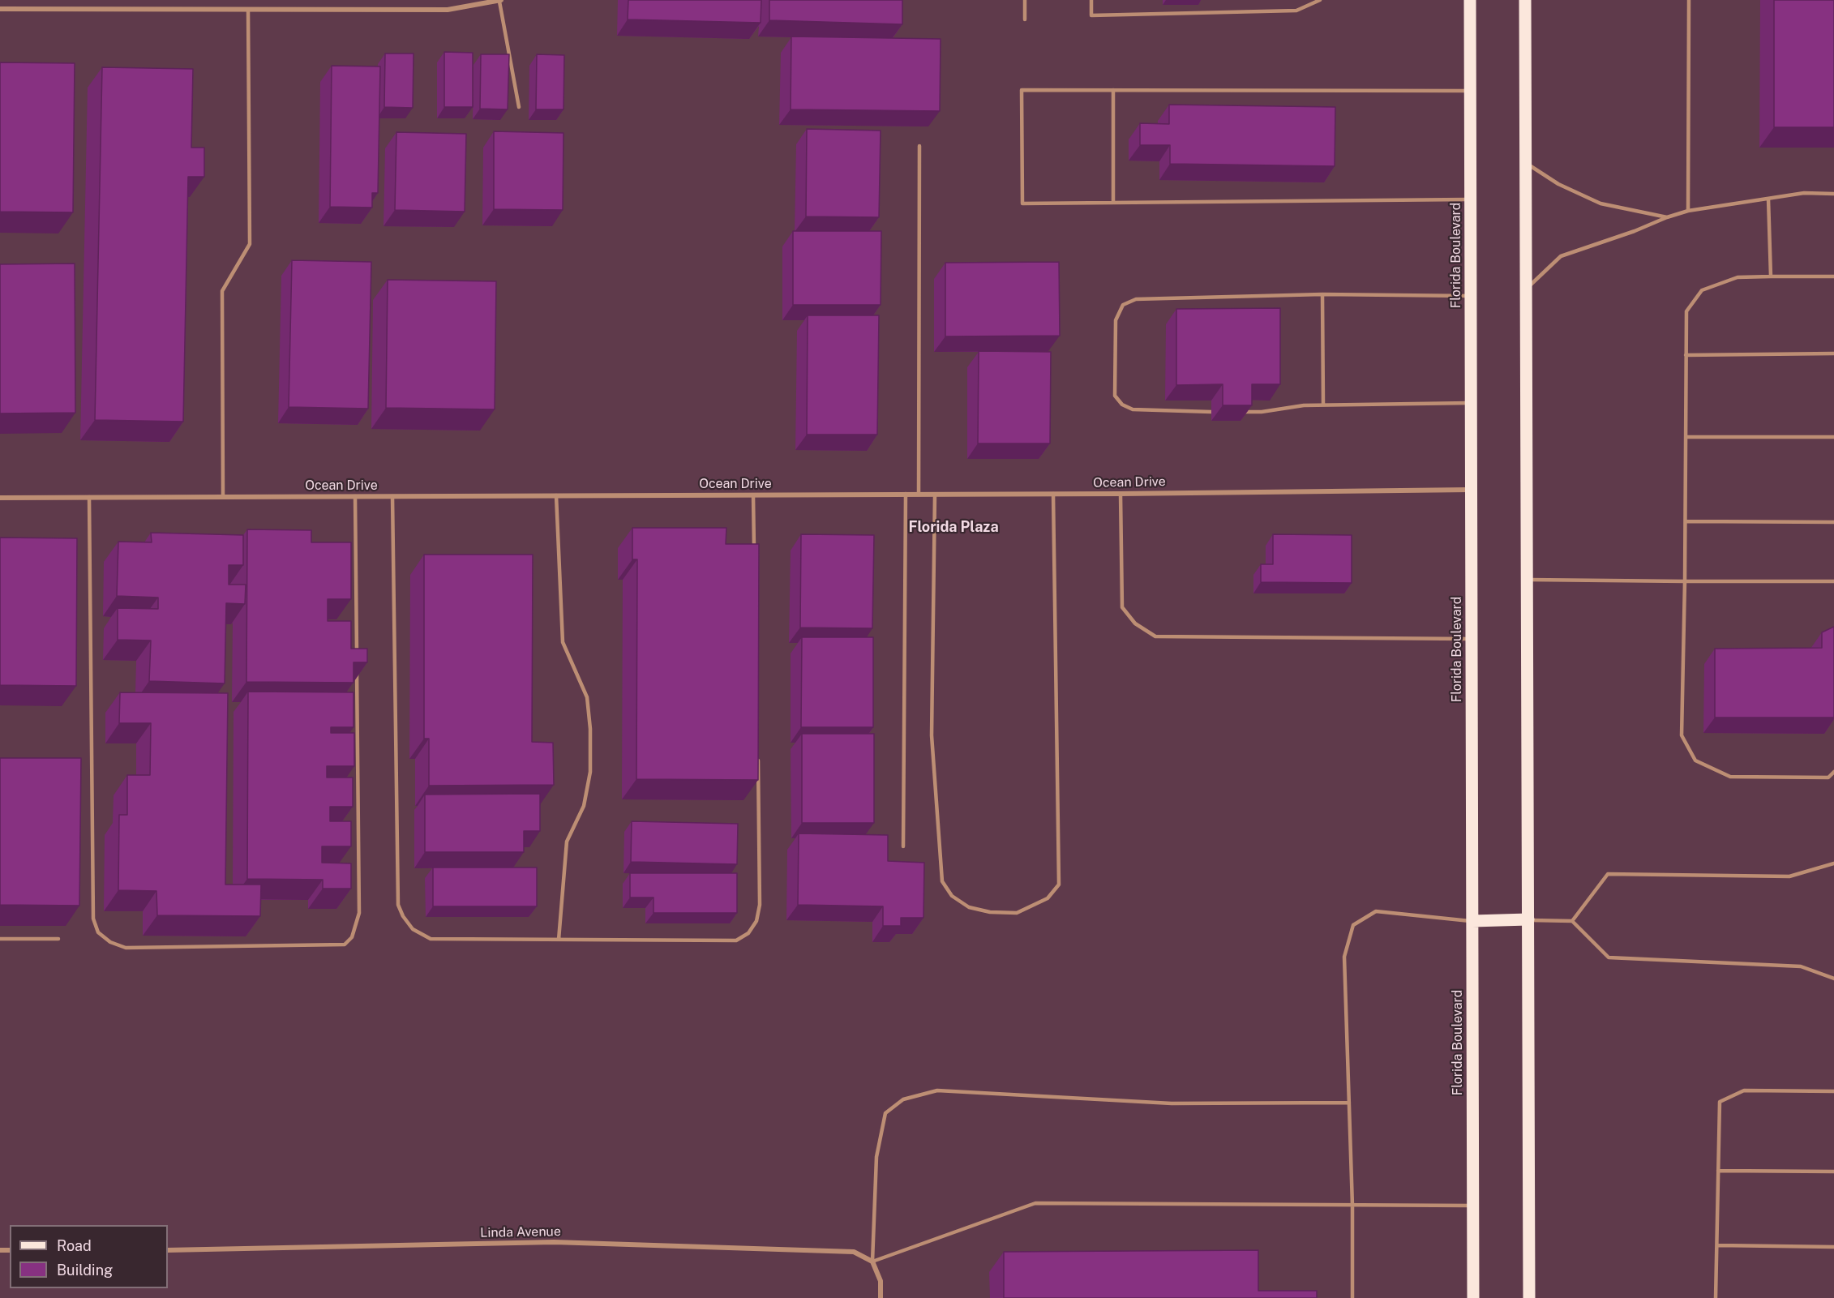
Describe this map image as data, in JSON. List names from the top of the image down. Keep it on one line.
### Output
{"streets":{"main road":["Florida Boulevard"],"street":["Ocean Drive","Linda Avenue"]},"crossings":[["Florida Boulevard","Ocean Drive"]],"districts":["Florida Plaza"],"legend":["Road","Building"]}
